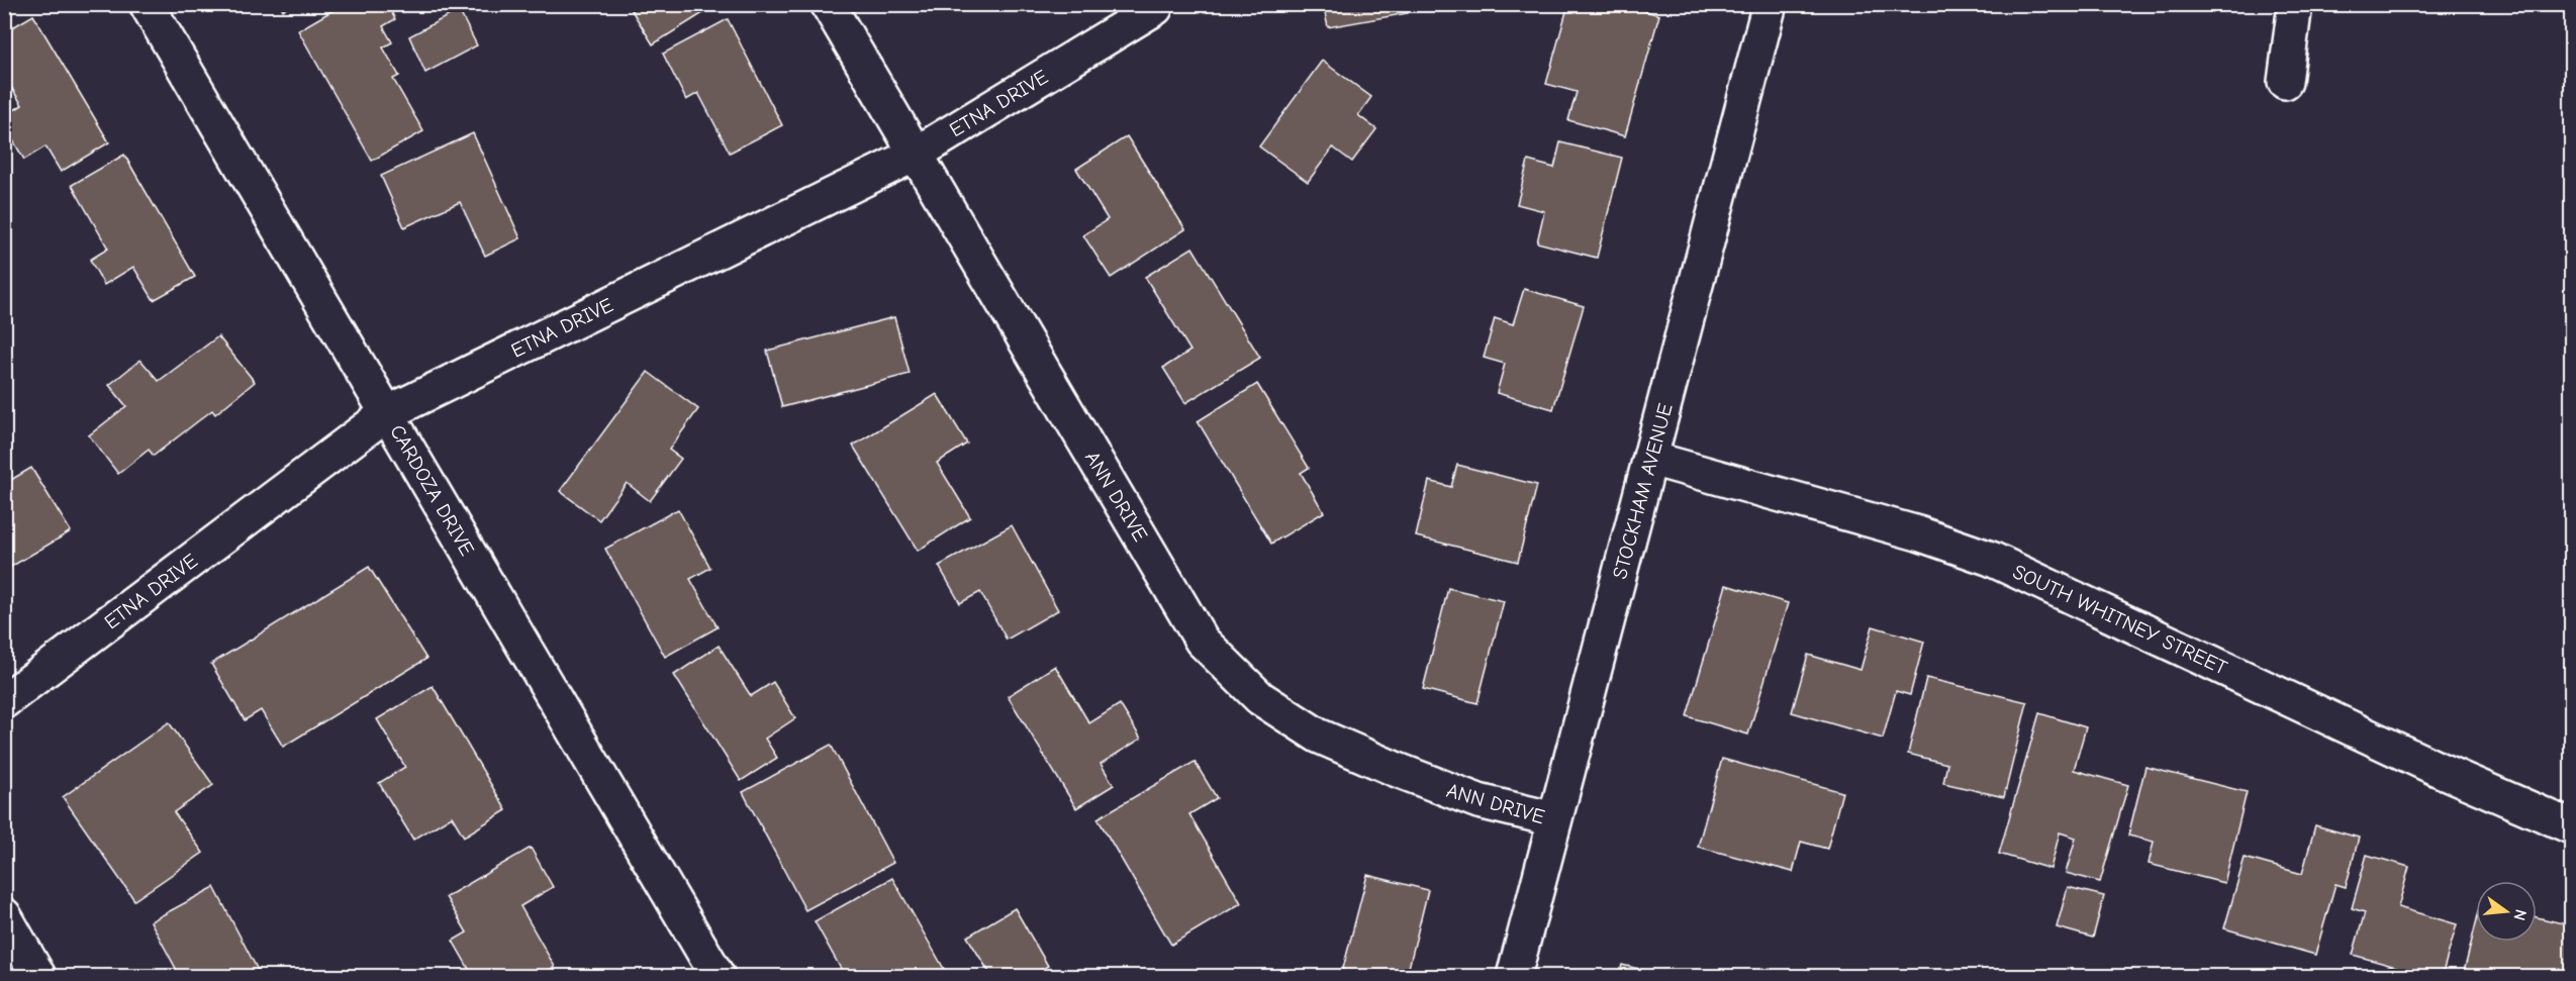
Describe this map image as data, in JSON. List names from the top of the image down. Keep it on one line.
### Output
{"streets":{"street":["ETNA DRIVE","CARDOZA DRIVE","STOCKHAM AVENUE","ANN DRIVE","SOUTH WHITNEY STREET"]},"crossings":[["ETNA DRIVE","CARDOZA DRIVE"],["ETNA DRIVE","ANN DRIVE"],["STOCKHAM AVENUE","ANN DRIVE"],["STOCKHAM AVENUE","SOUTH WHITNEY STREET"]],"north":"right"}
